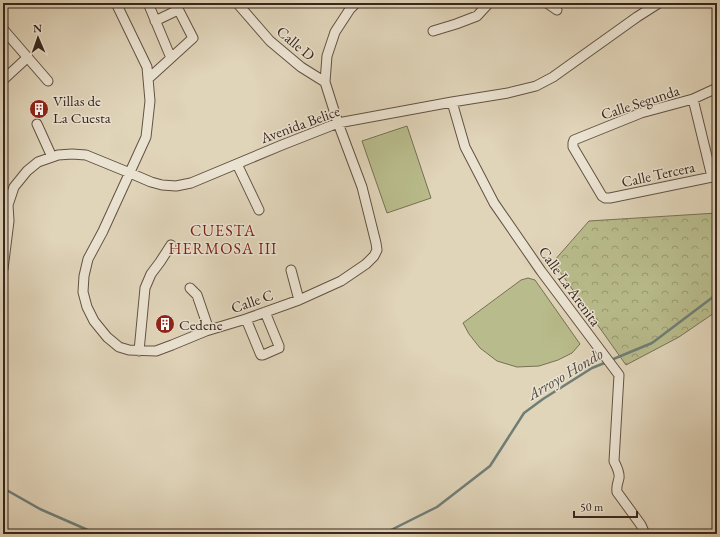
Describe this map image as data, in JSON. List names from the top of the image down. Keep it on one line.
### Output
{"streets":{"street":["Calle D","Calle Segunda","Avenida Belice","Calle Tercera","Calle La Arenita","Calle C"]},"crossings":[["Calle D","Calle C"],["Calle Segunda","Calle Tercera"],["Avenida Belice","Calle La Arenita"],["Avenida Belice","Calle C"]],"districts":["CUESTA HERMOSA III"],"water":["Arroyo Hondo"],"places":{"building":["Villas de La Cuesta","Cedene"]},"scale_bar":"50 m","north":"top"}
